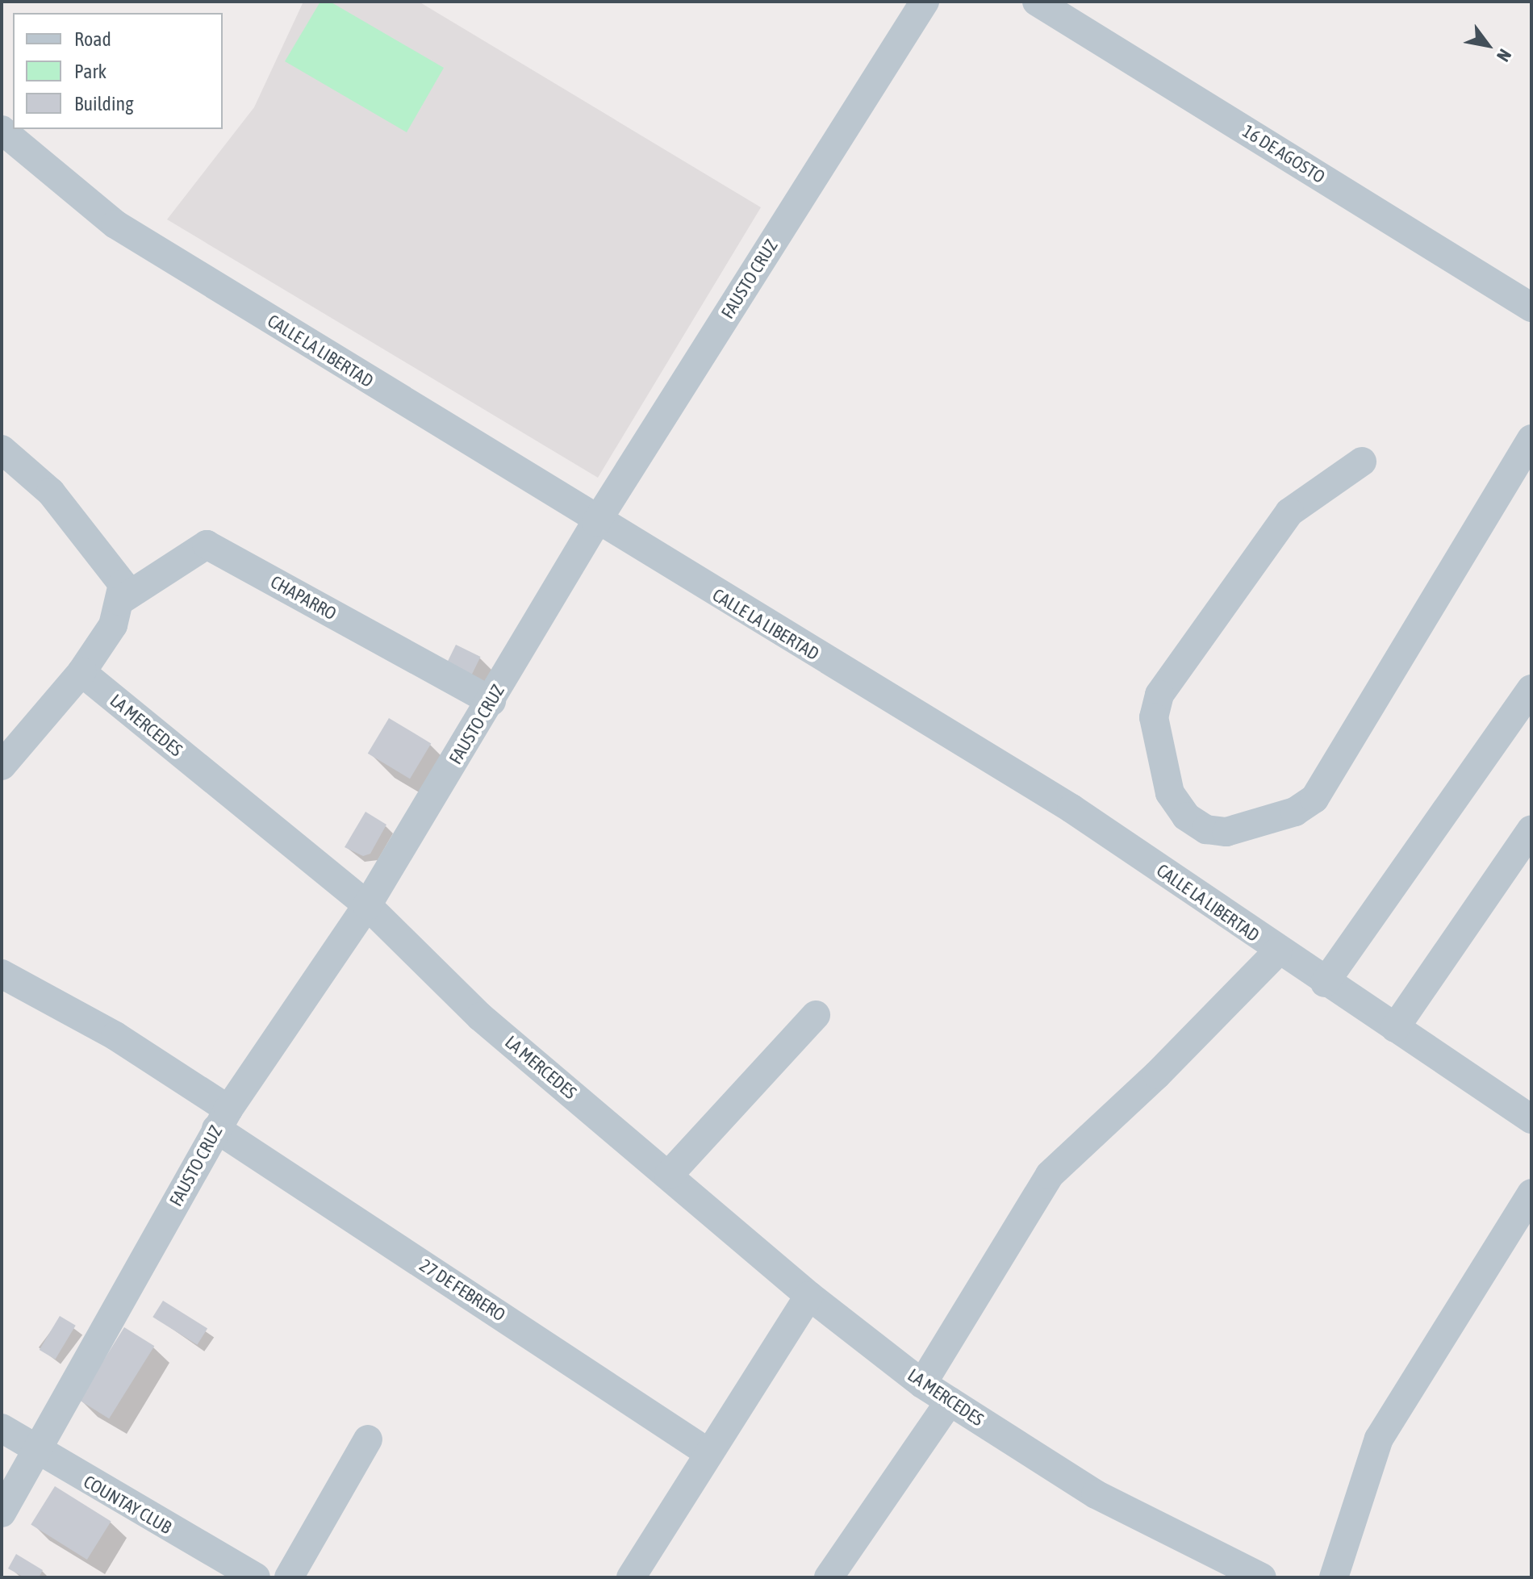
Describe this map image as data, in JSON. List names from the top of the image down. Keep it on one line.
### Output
{"streets":{"street":["16 DE AGOSTO","FAUSTO CRUZ","CALLE LA LIBERTAD","CHAPARRO","LA MERCEDES","27 DE FEBRERO","COUNTAY CLUB"]},"crossings":[["FAUSTO CRUZ","CALLE LA LIBERTAD"],["FAUSTO CRUZ","CHAPARRO"],["FAUSTO CRUZ","LA MERCEDES"],["FAUSTO CRUZ","27 DE FEBRERO"],["FAUSTO CRUZ","COUNTAY CLUB"]],"legend":["Road","Park","Building"],"north":"bottom right"}
